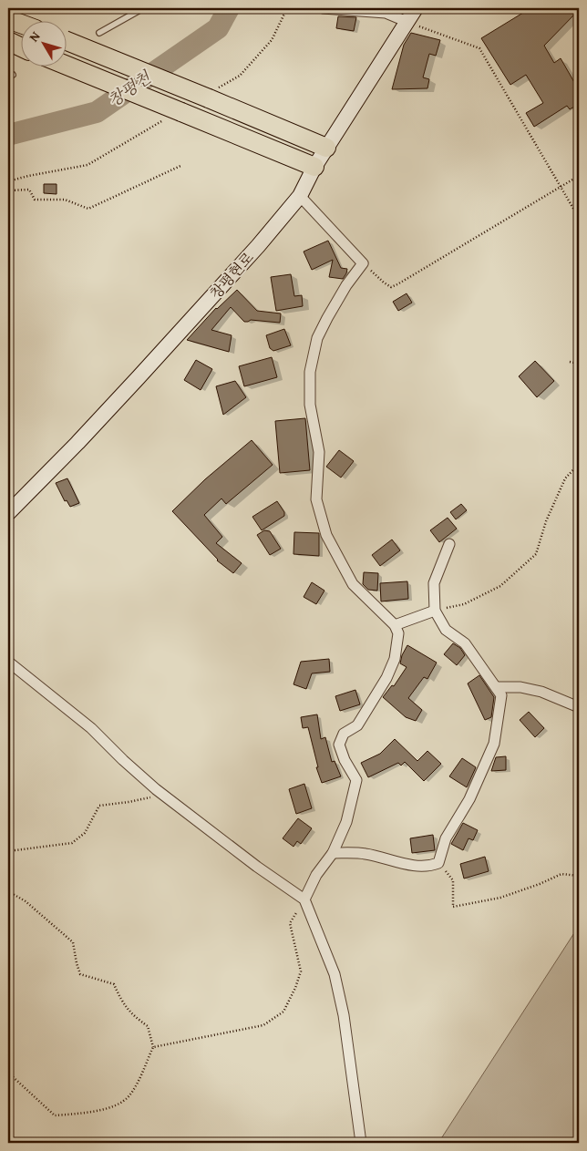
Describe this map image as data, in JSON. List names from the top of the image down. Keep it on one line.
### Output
{"streets":{"main road":["창평현로"]},"water":["창평천"],"north":"top left"}
